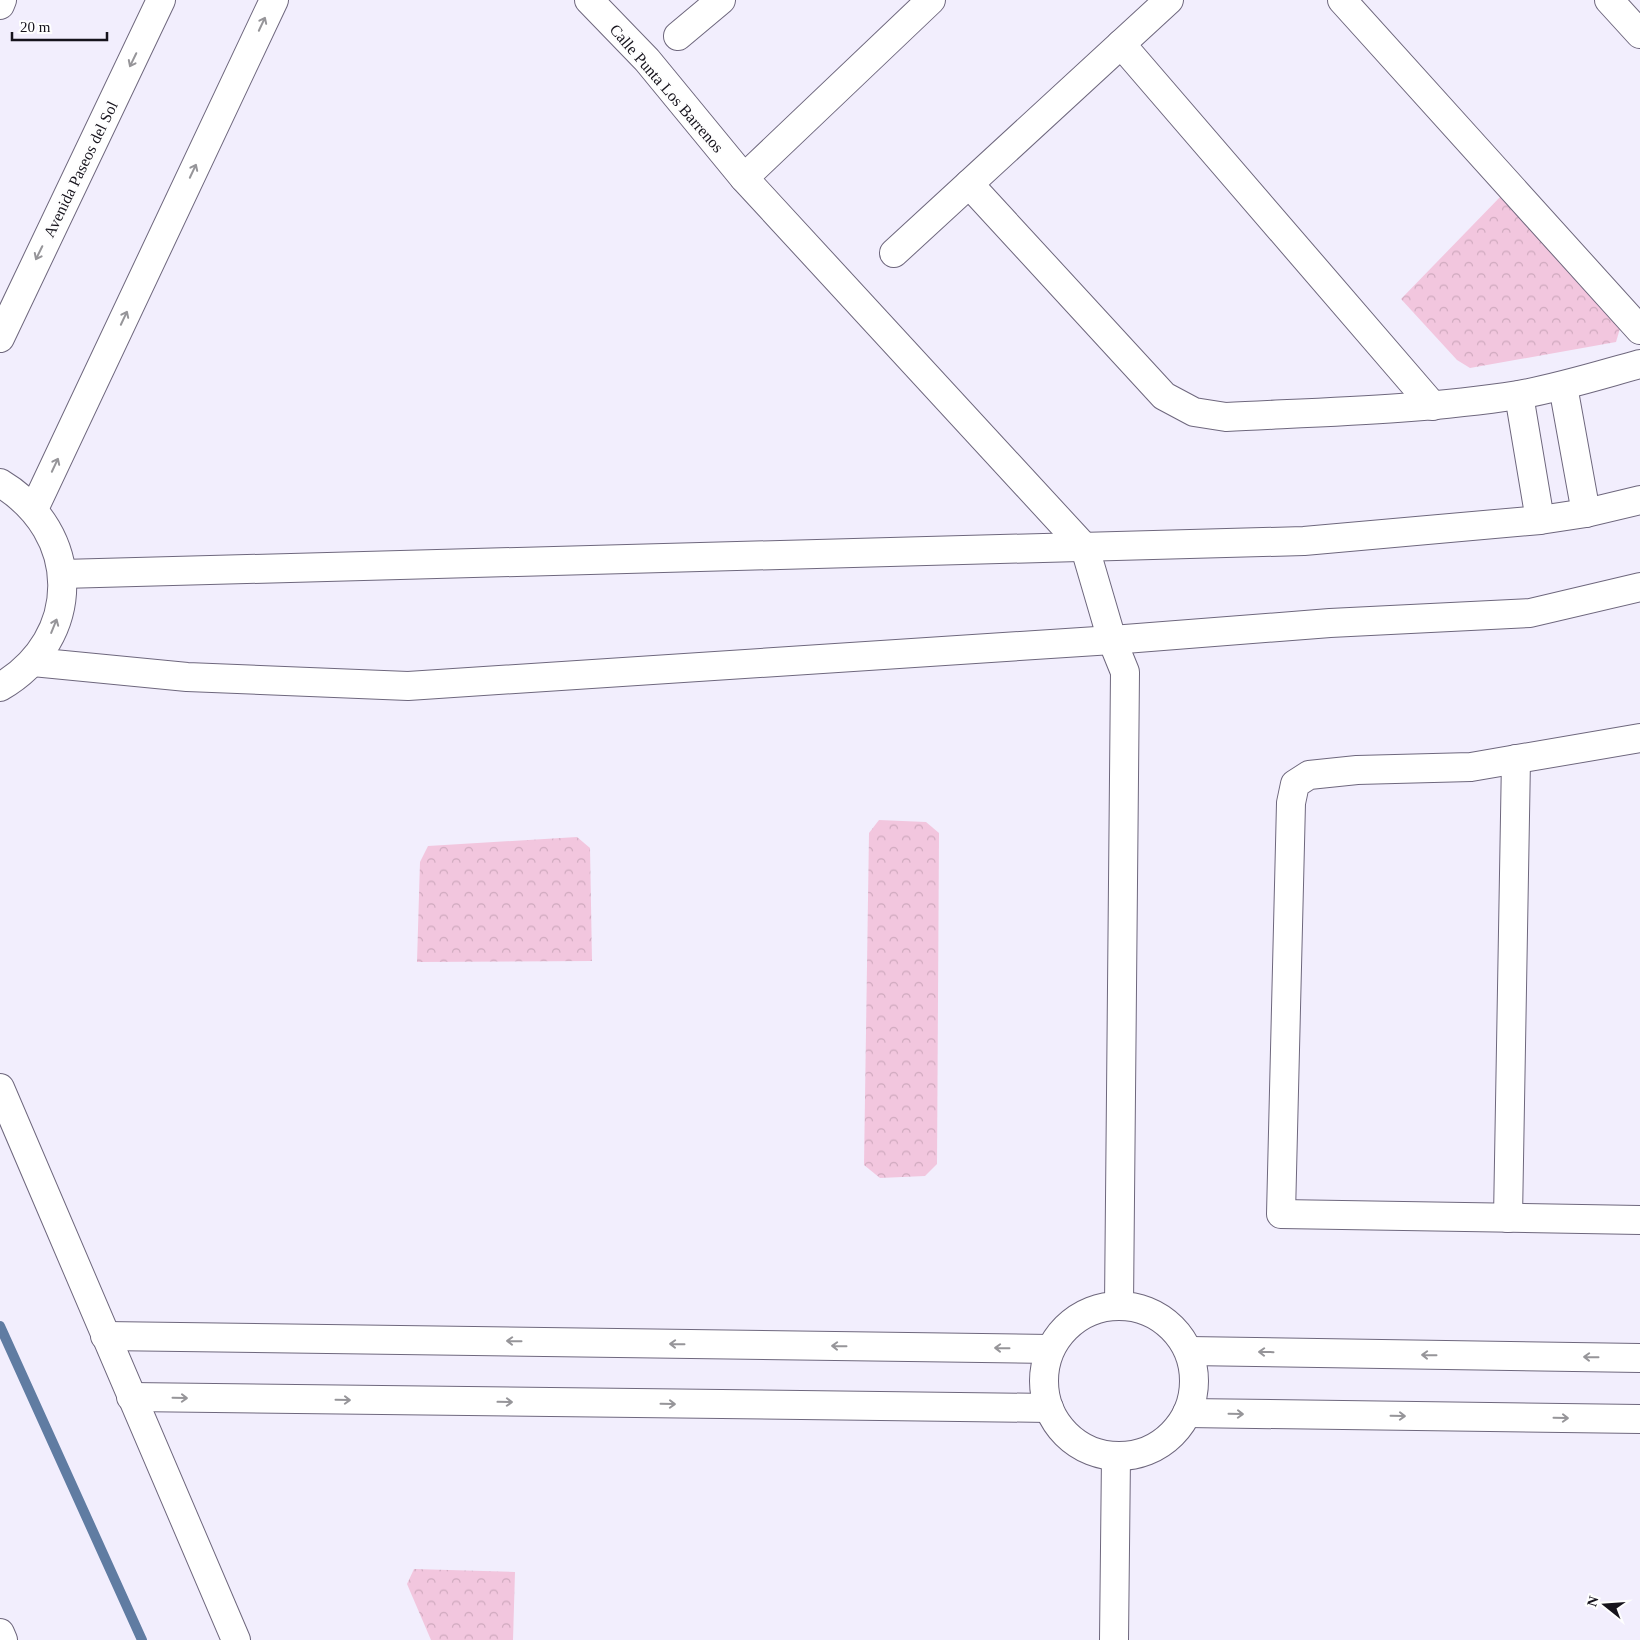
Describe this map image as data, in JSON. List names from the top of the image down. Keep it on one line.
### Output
{"streets":{"street":["Calle Punta Los Barrenos","Avenida Paseos del Sol"]},"scale_bar":"20 m","north":"left"}
